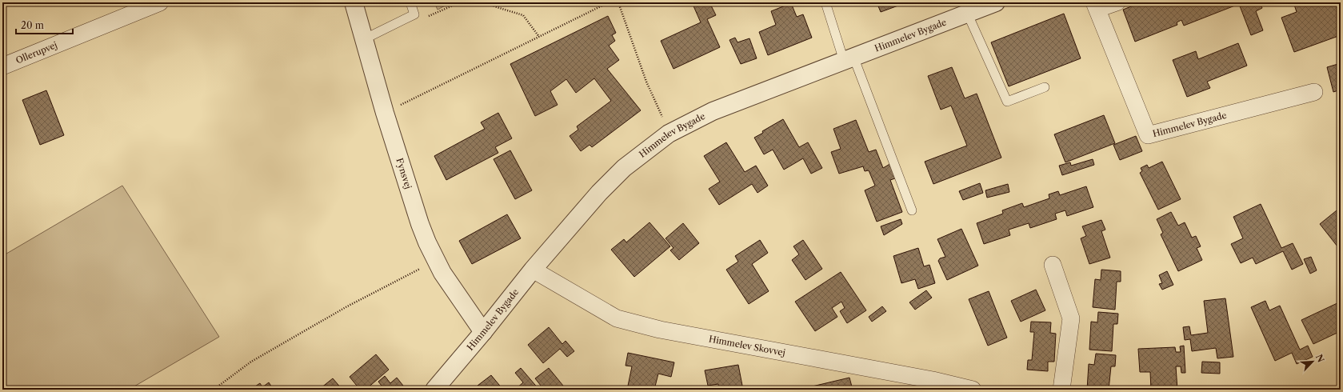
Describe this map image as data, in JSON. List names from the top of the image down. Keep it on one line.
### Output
{"streets":{"street":["Himmelev Bygade","Ollerupvej","Fynsvej","Himmelev Skovvej"]},"crossings":[["Himmelev Bygade","Fynsvej"],["Himmelev Bygade","Himmelev Skovvej"]],"scale_bar":"20 m","north":"top right"}
